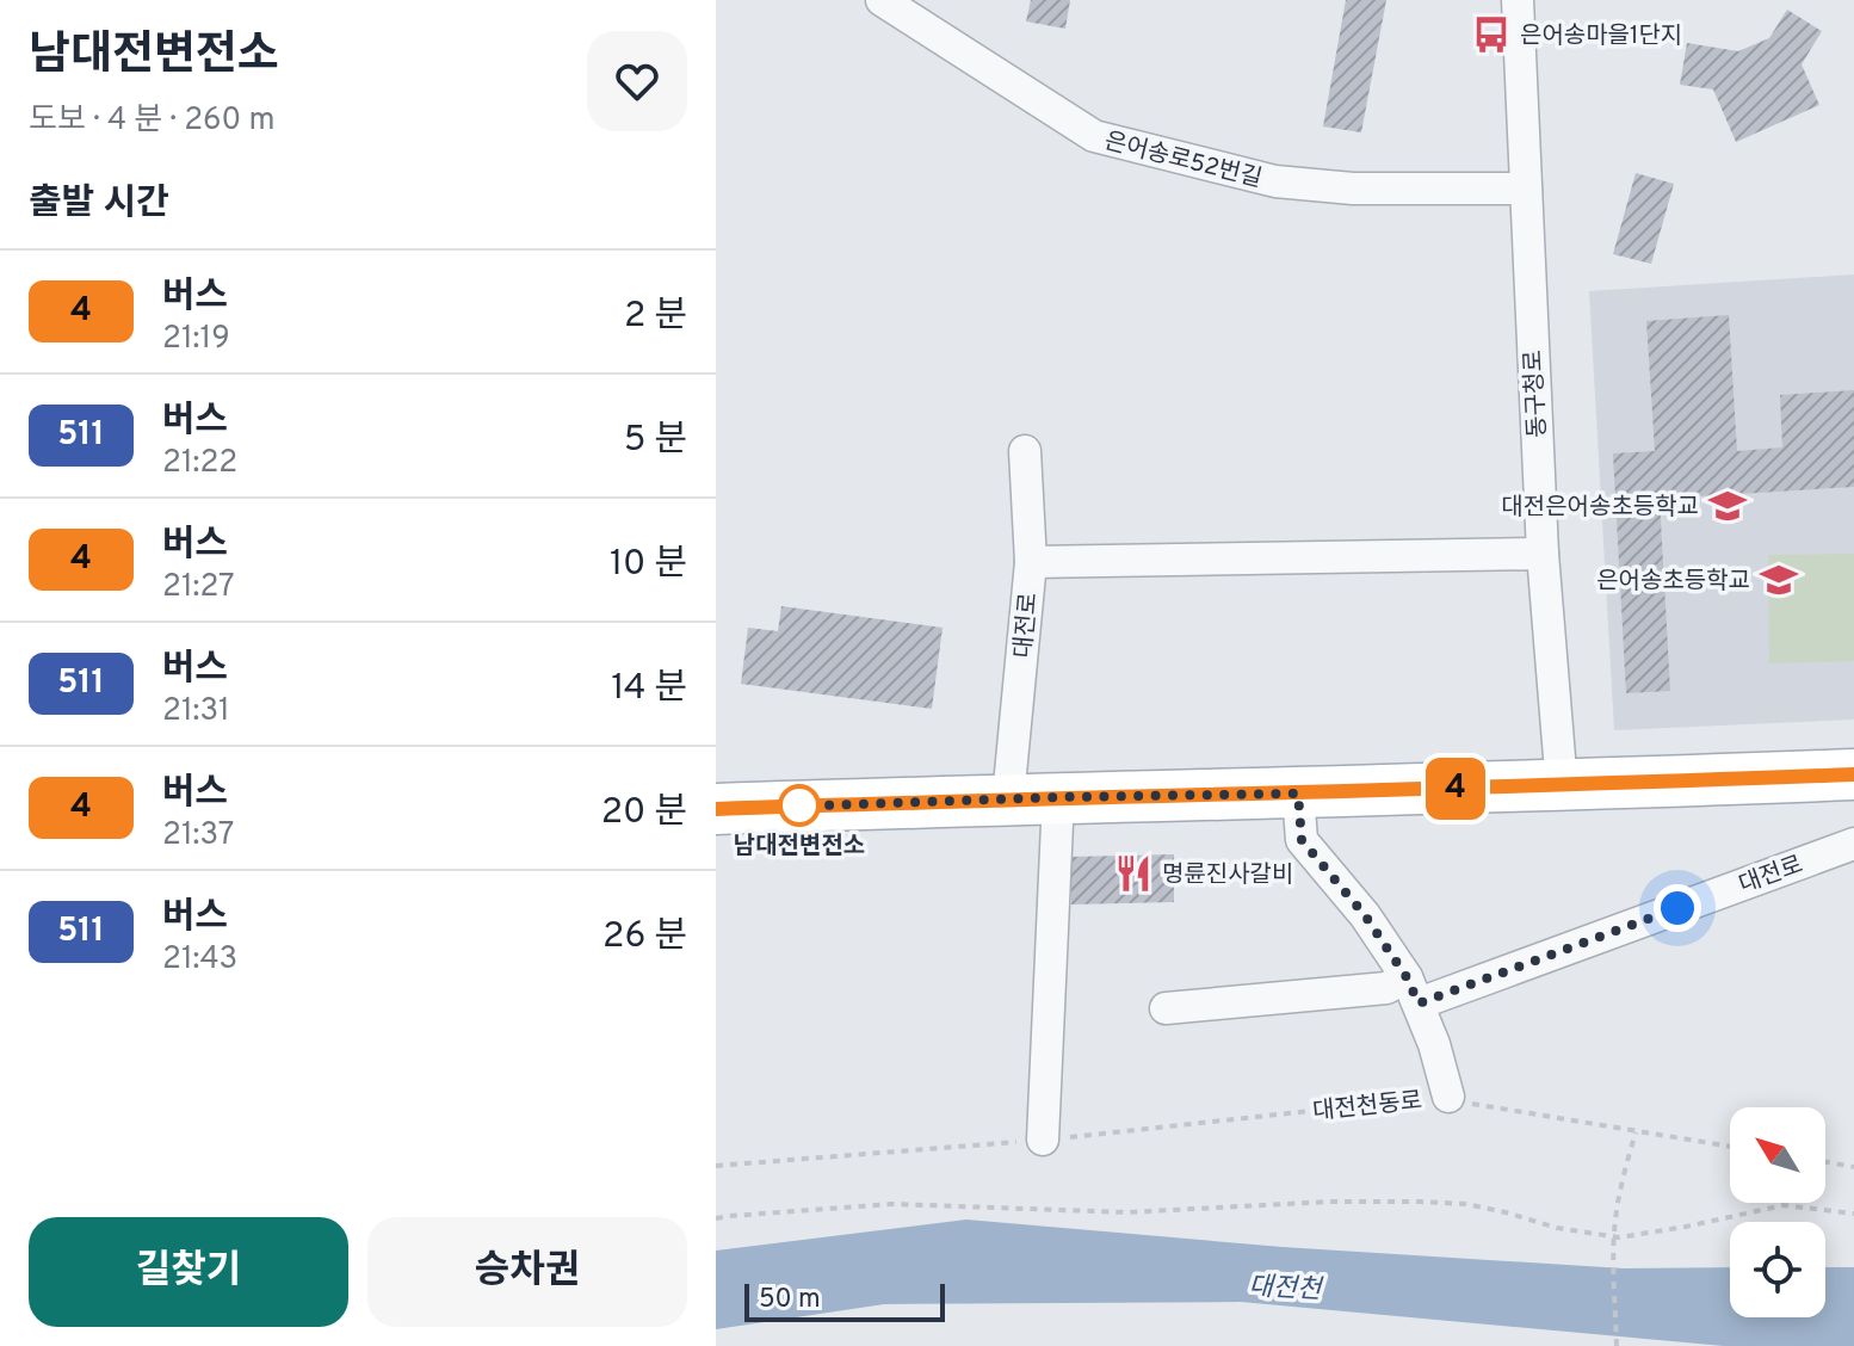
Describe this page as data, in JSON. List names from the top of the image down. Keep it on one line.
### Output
{"streets":{"street":["은어송로52번길","동구청로","대전로"],"path":["대전천동로"]},"crossings":[["은어송로52번길","동구청로"]],"water":["대전천"],"places":{"bus stop":["은어송마을1단지"],"school or university":["대전은어송초등학교","은어송초등학교"],"other":["남대전변전소"],"restaurant":["명륜진사갈비"]},"lines":["bus line 4"],"scale_bar":"50 m","north":"top left","page":{"heading":[["남대전변전소","도보 · 4 분 · 260 m"],"출발 시간"],"on_map":"4","list":[{"mark":"4","name":"버스","note":"21:19","value":"2 분"},{"mark":"511","name":"버스","note":"21:22","value":"5 분"},{"mark":"4","name":"버스","note":"21:27","value":"10 분"},{"mark":"511","name":"버스","note":"21:31","value":"14 분"},{"mark":"4","name":"버스","note":"21:37","value":"20 분"},{"mark":"511","name":"버스","note":"21:43","value":"26 분"}],"buttons":["길찾기","승차권"],"scale":"50 m"}}
